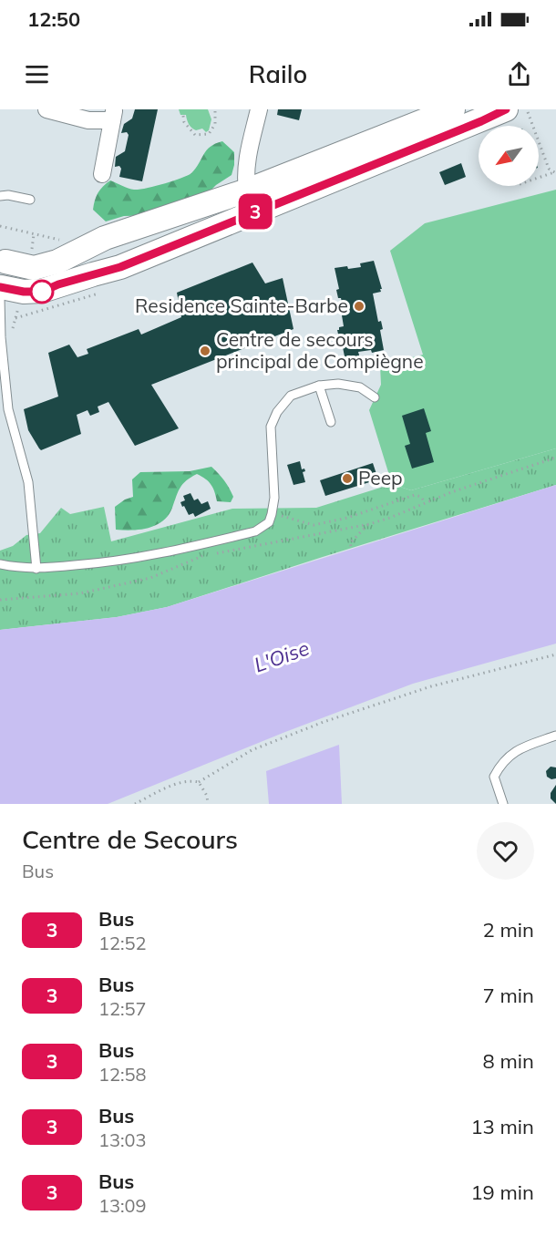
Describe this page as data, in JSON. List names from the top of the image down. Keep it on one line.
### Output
{"water":["L'Oise"],"places":["Residence Sainte-Barbe","Centre de secours principal de Compiègne","Peep"],"lines":["bus line 3"],"north":"bottom left","page":{"status":"12:50","header":"Railo","on_map":"3","heading":["Centre de Secours","Bus"],"list":[{"mark":"3","name":"Bus","note":"12:52","value":"2 min"},{"mark":"3","name":"Bus","note":"12:57","value":"7 min"},{"mark":"3","name":"Bus","note":"12:58","value":"8 min"},{"mark":"3","name":"Bus","note":"13:03","value":"13 min"},{"mark":"3","name":"Bus","note":"13:09","value":"19 min"}]}}
